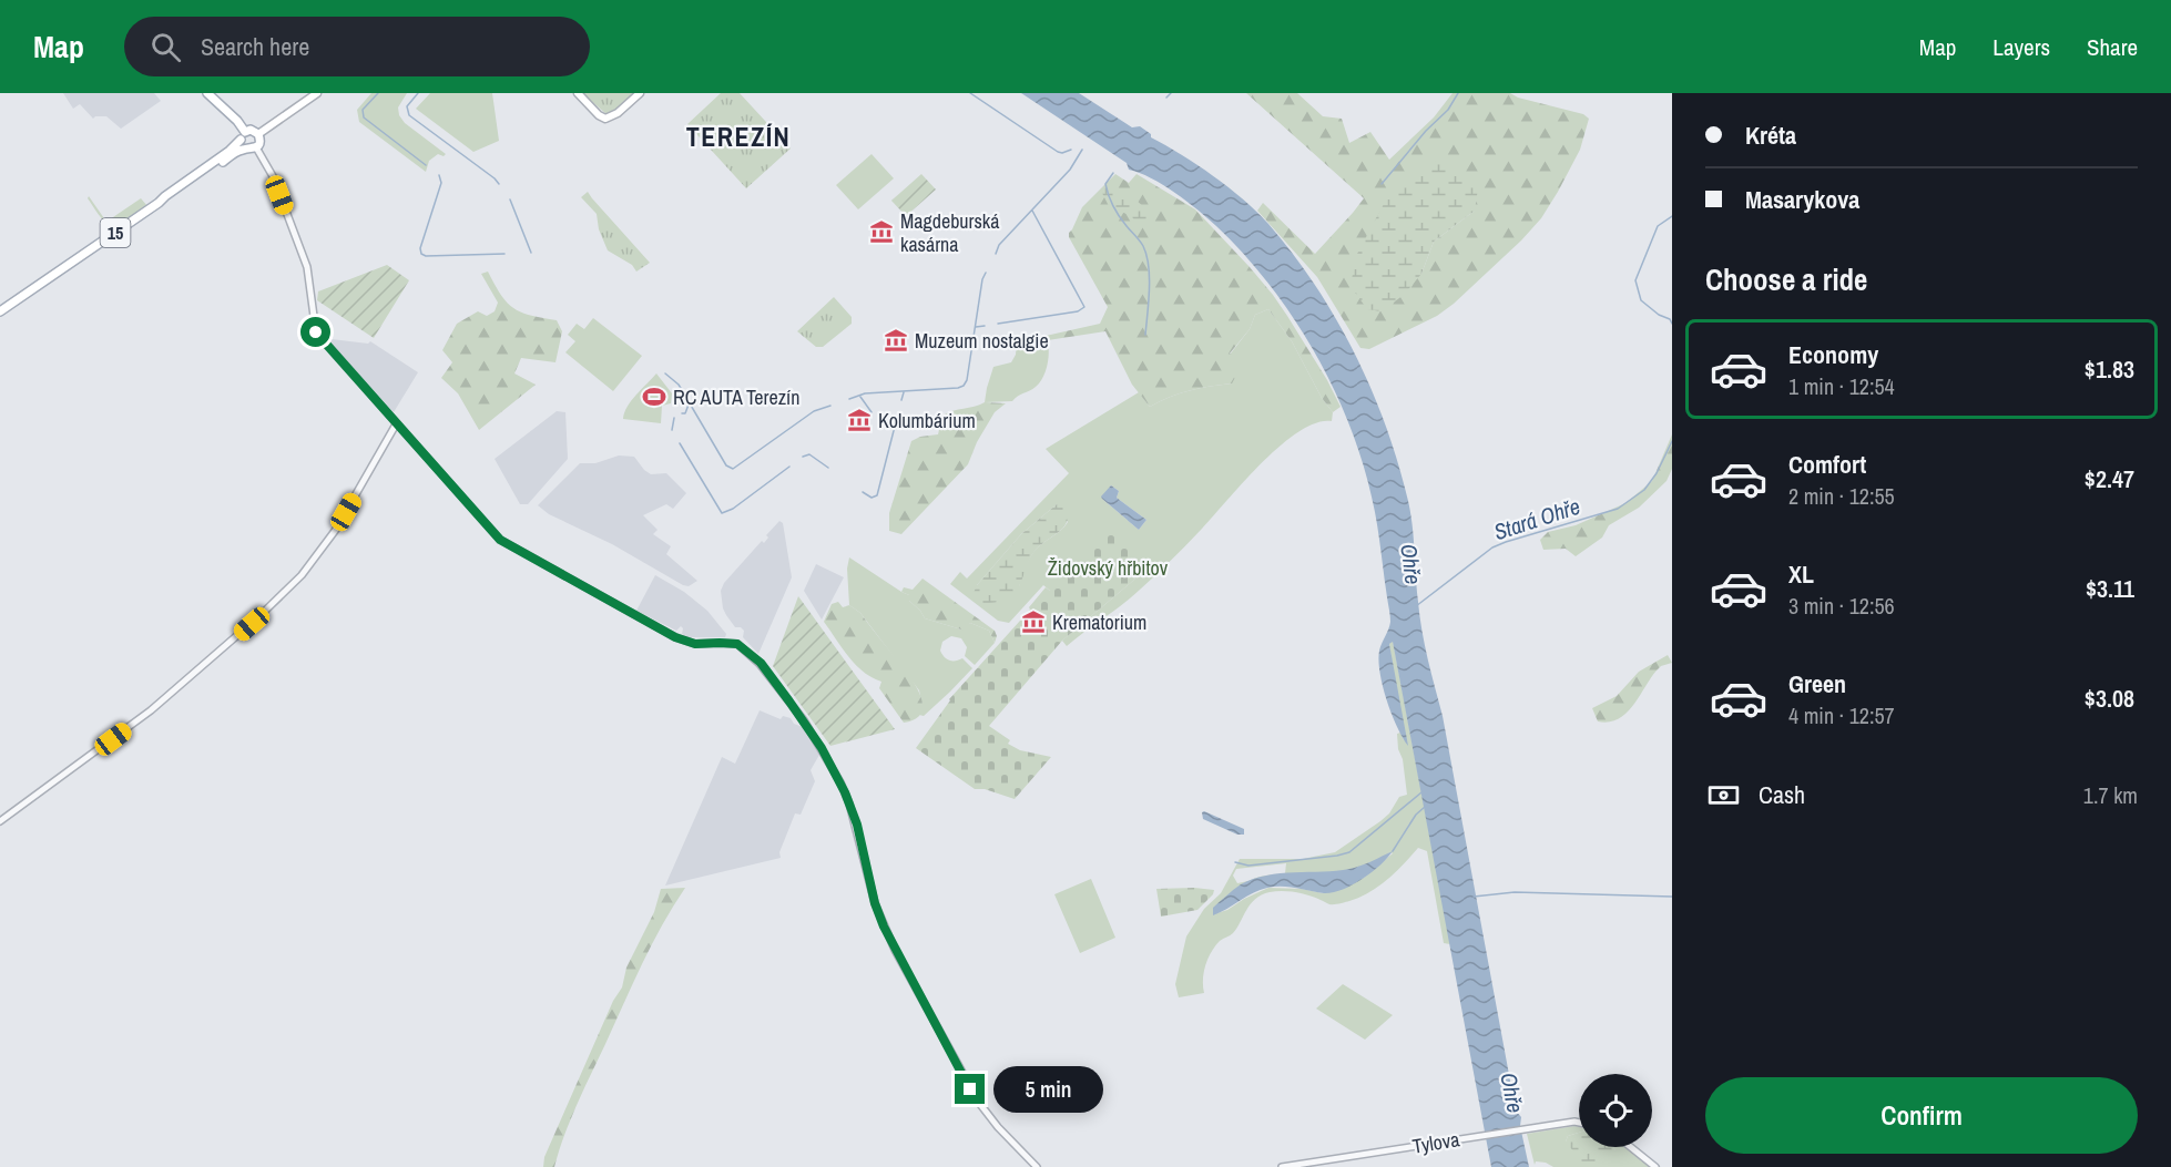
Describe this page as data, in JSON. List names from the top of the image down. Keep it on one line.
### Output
{"streets":{"main road":["15"],"street":["Tylova"]},"districts":["TEREZÍN"],"water":["Stará Ohře","Ohře"],"parks":["Židovský hřbitov"],"places":{"museum":["Magdeburská kasárna","Muzeum nostalgie","Kolumbárium","Krematorium"],"sports":["RC AUTA Terezín"]},"page":{"header":"Map","search":"Search here","nav":["Map","Layers","Share"],"banner":["Kréta","Masarykova"],"heading":"Choose a ride","list":[{"name":"Economy","note":"1 min · 12:54","value":"$1.83"},{"name":"Comfort","note":"2 min · 12:55","value":"$2.47"},{"name":"XL","note":"3 min · 12:56","value":"$3.11"},{"name":"Green","note":"4 min · 12:57","value":"$3.08"}],"pay":["Cash","1.7 km"],"buttons":"Confirm","bubble":"5 min"}}
